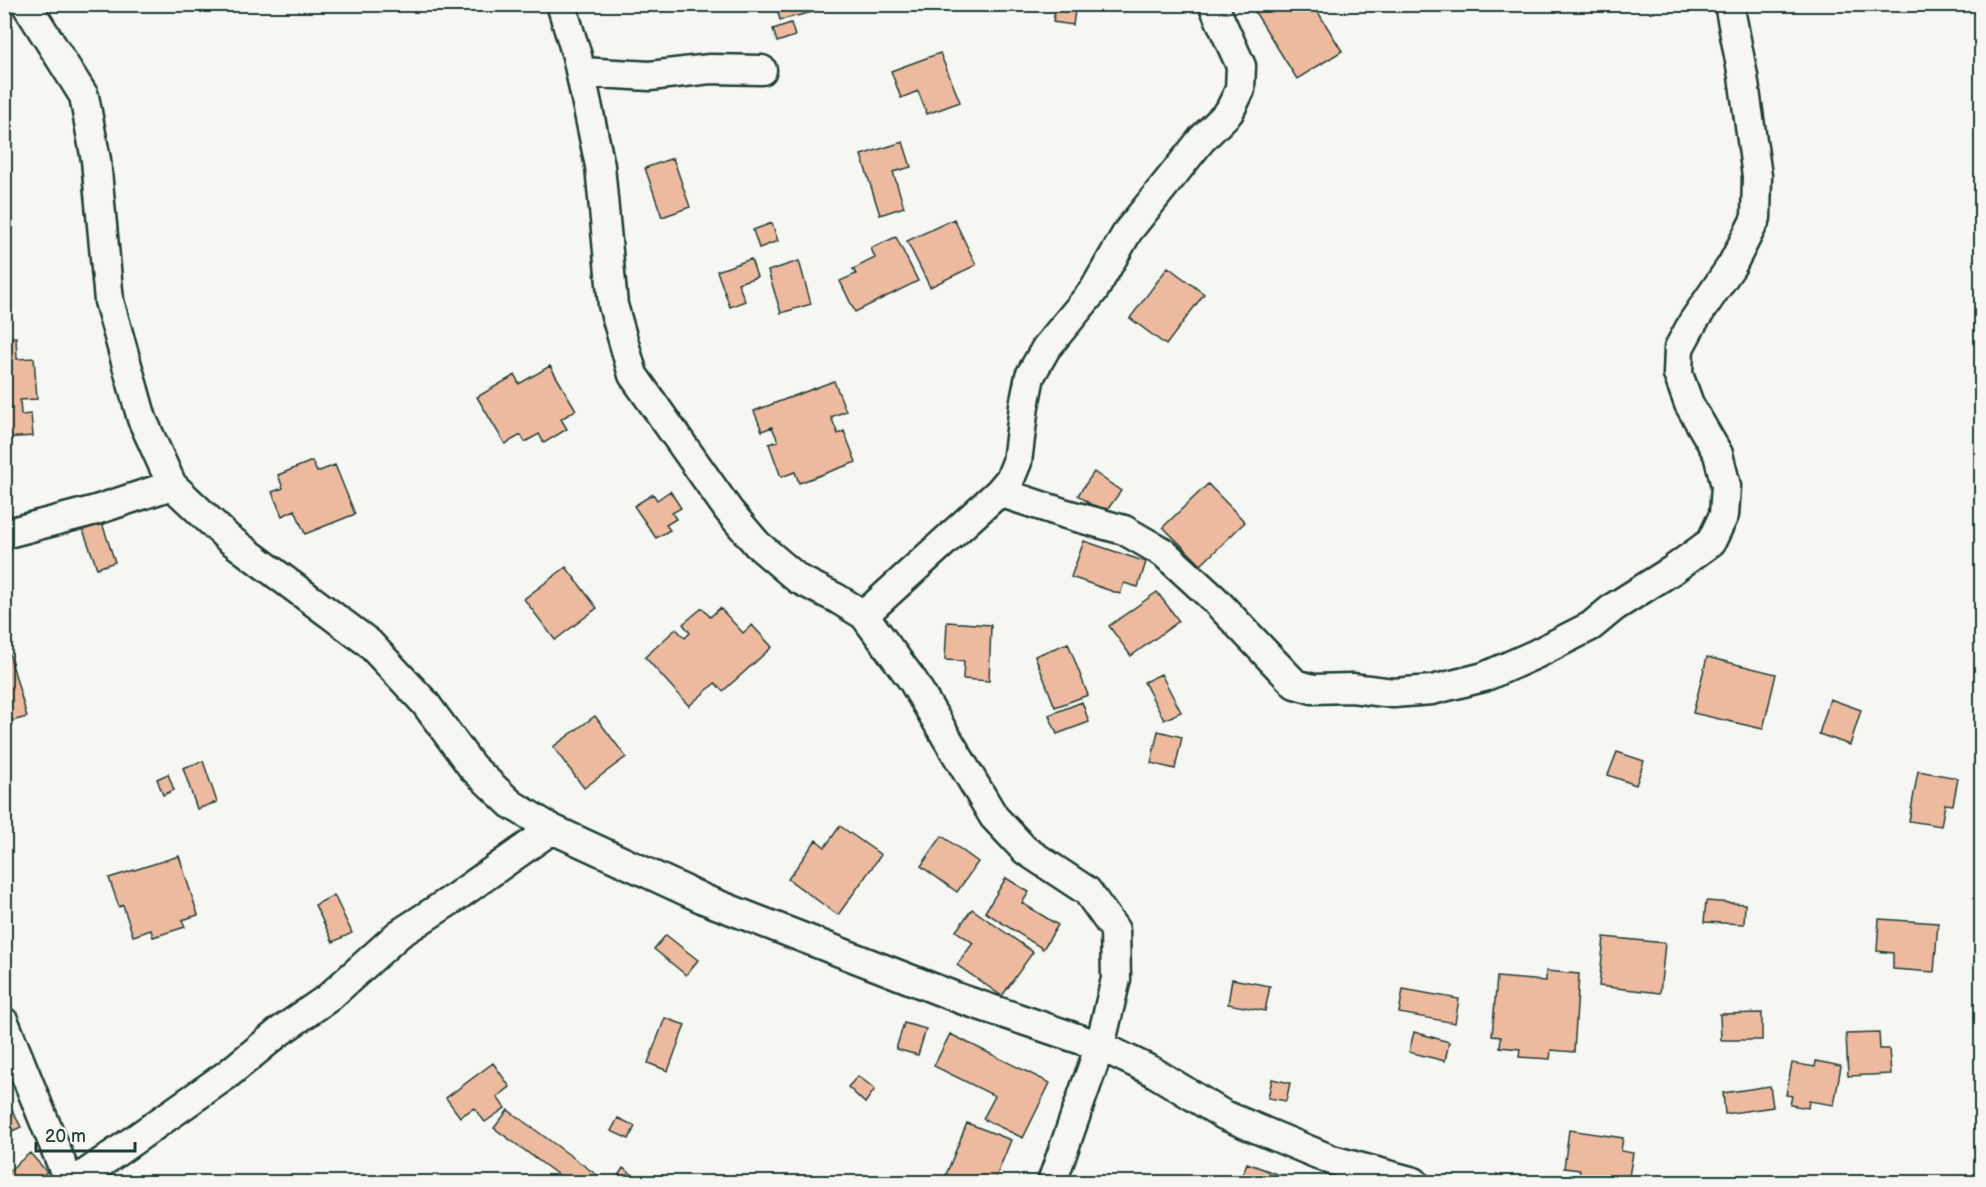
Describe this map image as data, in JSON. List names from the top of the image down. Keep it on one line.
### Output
{"scale_bar":"20 m"}
